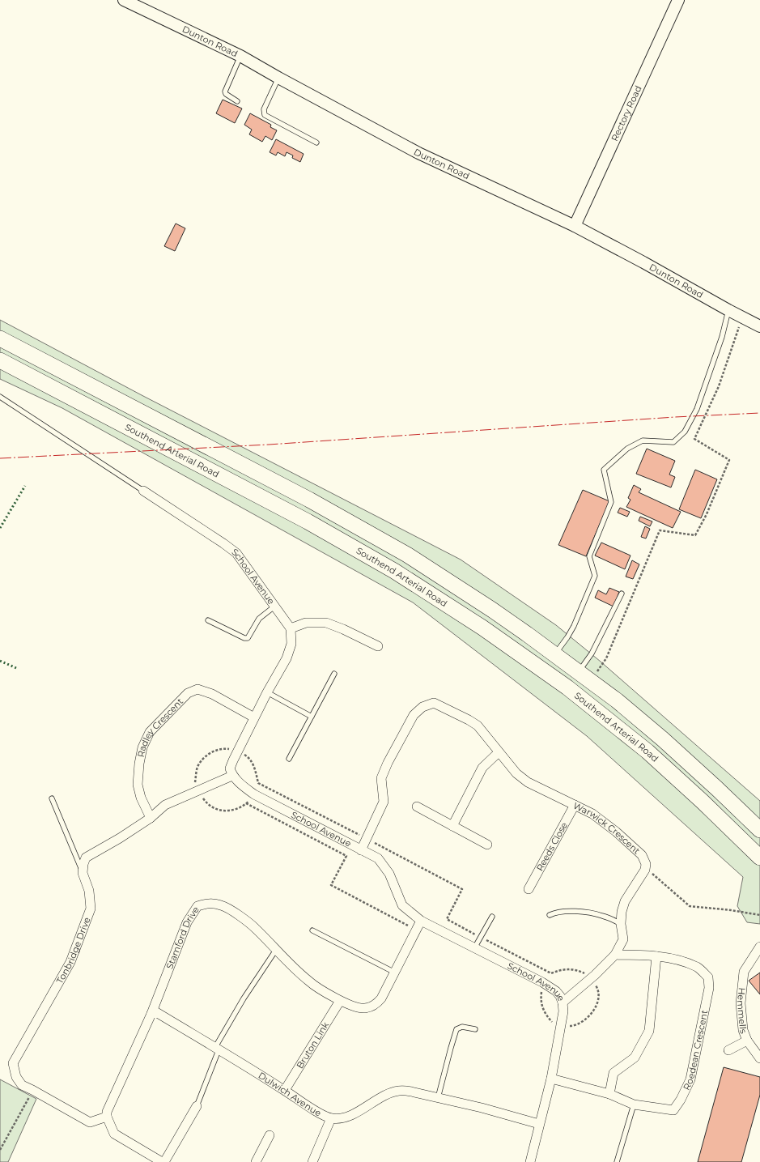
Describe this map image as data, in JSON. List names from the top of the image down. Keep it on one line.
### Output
{"streets":{"highway":["Southend Arterial Road"],"street":["Dunton Road","Rectory Road","School Avenue","Radley Crescent","Warwick Crescent","Reeds Close","Stamford Drive","Tonbridge Drive","Hemmells","Bruton Link","Roedean Crescent","Dulwich Avenue"]},"crossings":[["Dunton Road","Rectory Road"],["School Avenue","Warwick Crescent"],["School Avenue","Stamford Drive"],["School Avenue","Roedean Crescent"],["School Avenue","Dulwich Avenue"],["Warwick Crescent","Reeds Close"],["Stamford Drive","Tonbridge Drive"],["Stamford Drive","Bruton Link"],["Stamford Drive","Dulwich Avenue"],["Bruton Link","Dulwich Avenue"]]}
